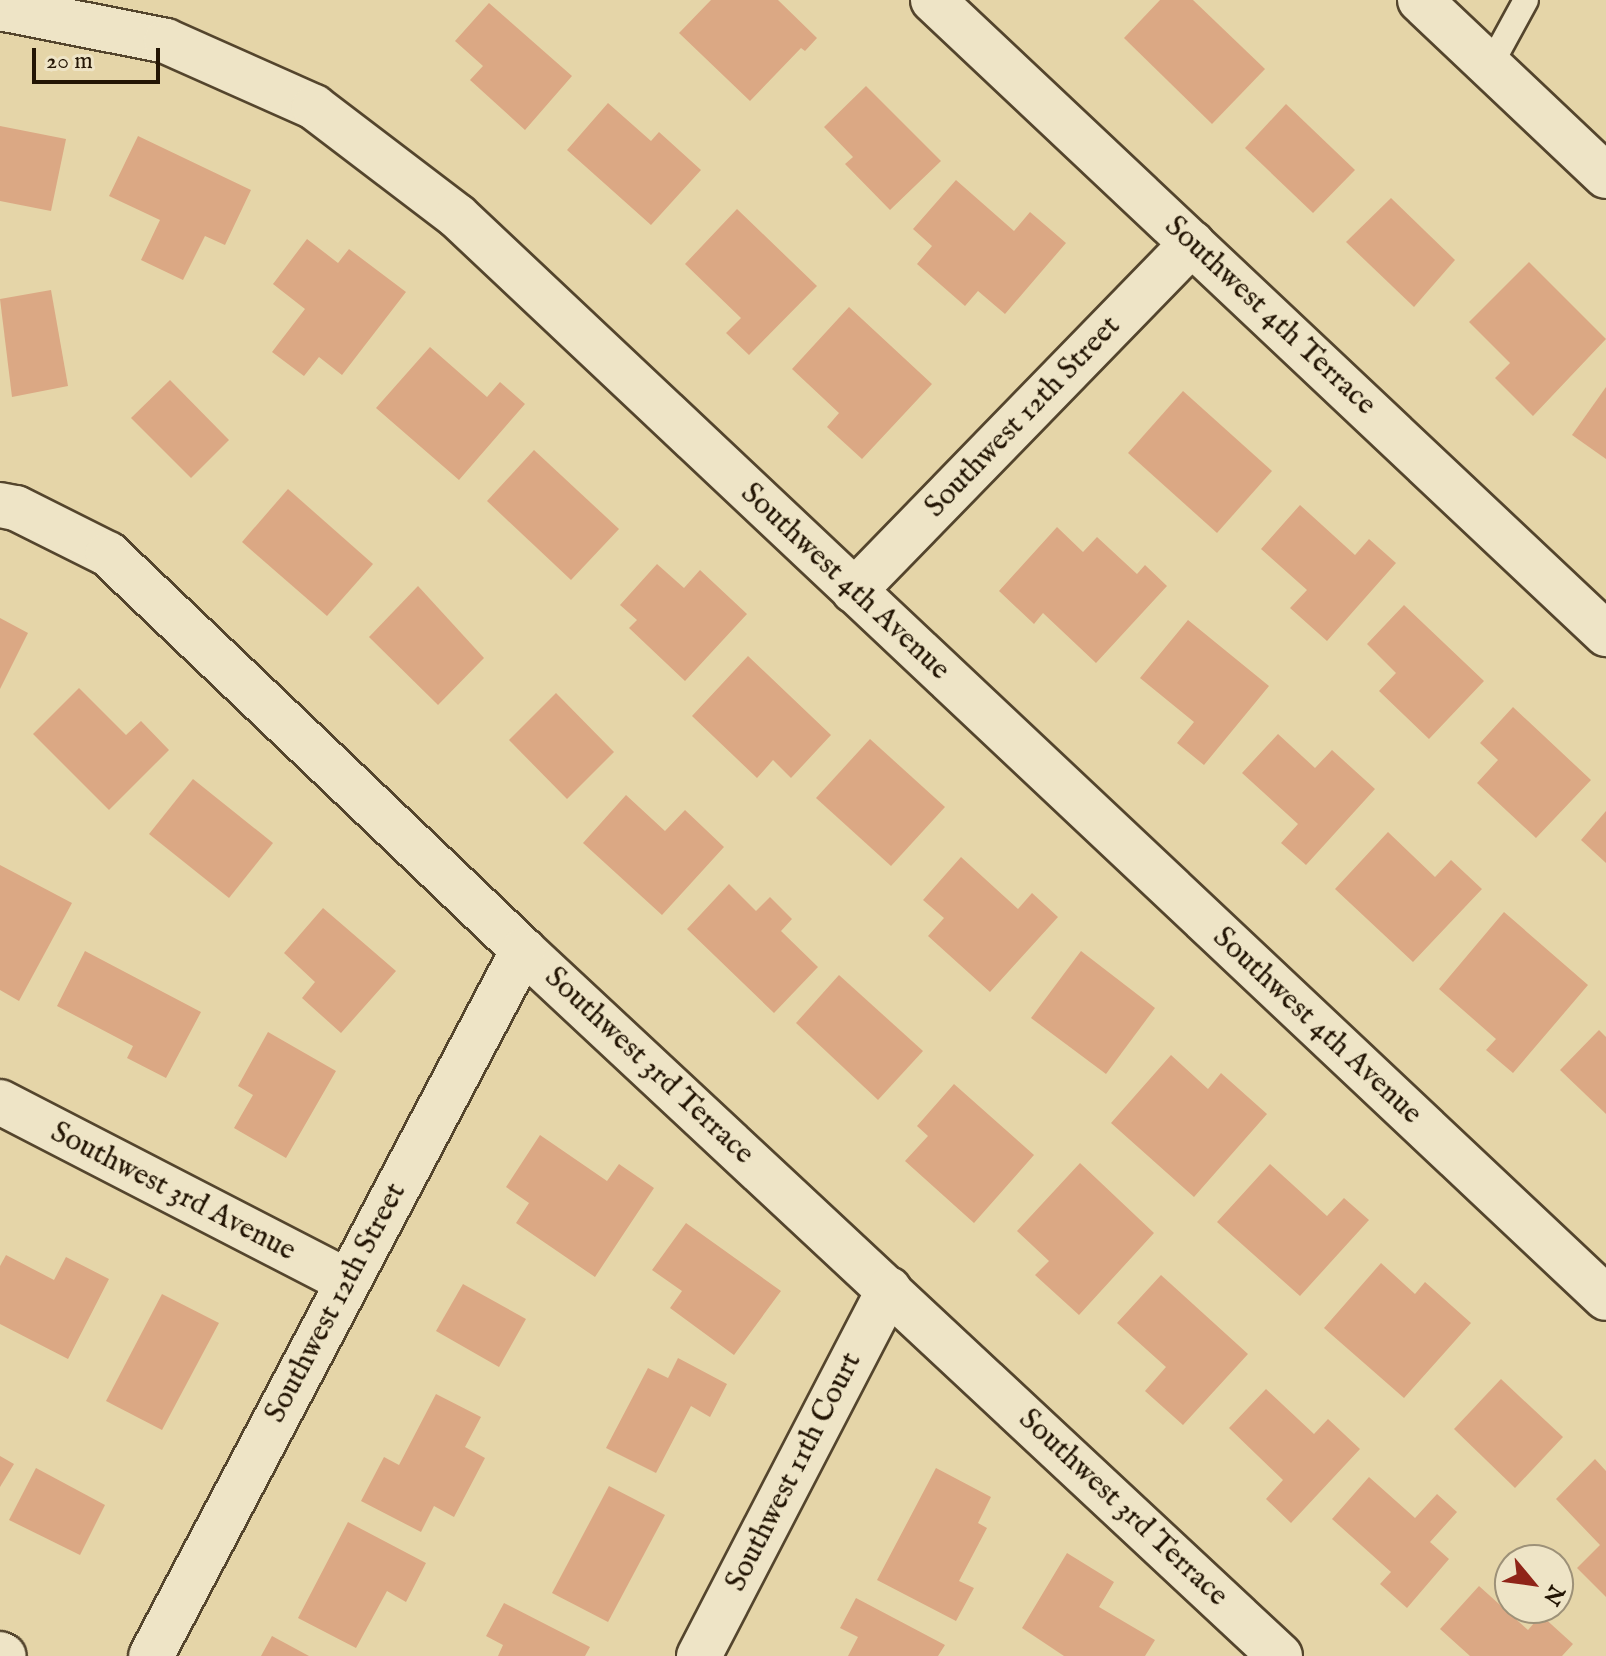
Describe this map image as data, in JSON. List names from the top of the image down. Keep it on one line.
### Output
{"streets":{"street":["Southwest 4th Terrace","Southwest 12th Street","Southwest 4th Avenue","Southwest 3rd Terrace","Southwest 3rd Avenue","Southwest 11th Court"]},"crossings":[["Southwest 4th Terrace","Southwest 12th Street"],["Southwest 12th Street","Southwest 4th Avenue"],["Southwest 12th Street","Southwest 3rd Terrace"],["Southwest 12th Street","Southwest 3rd Avenue"],["Southwest 3rd Terrace","Southwest 11th Court"]],"scale_bar":"20 m","north":"bottom right"}
